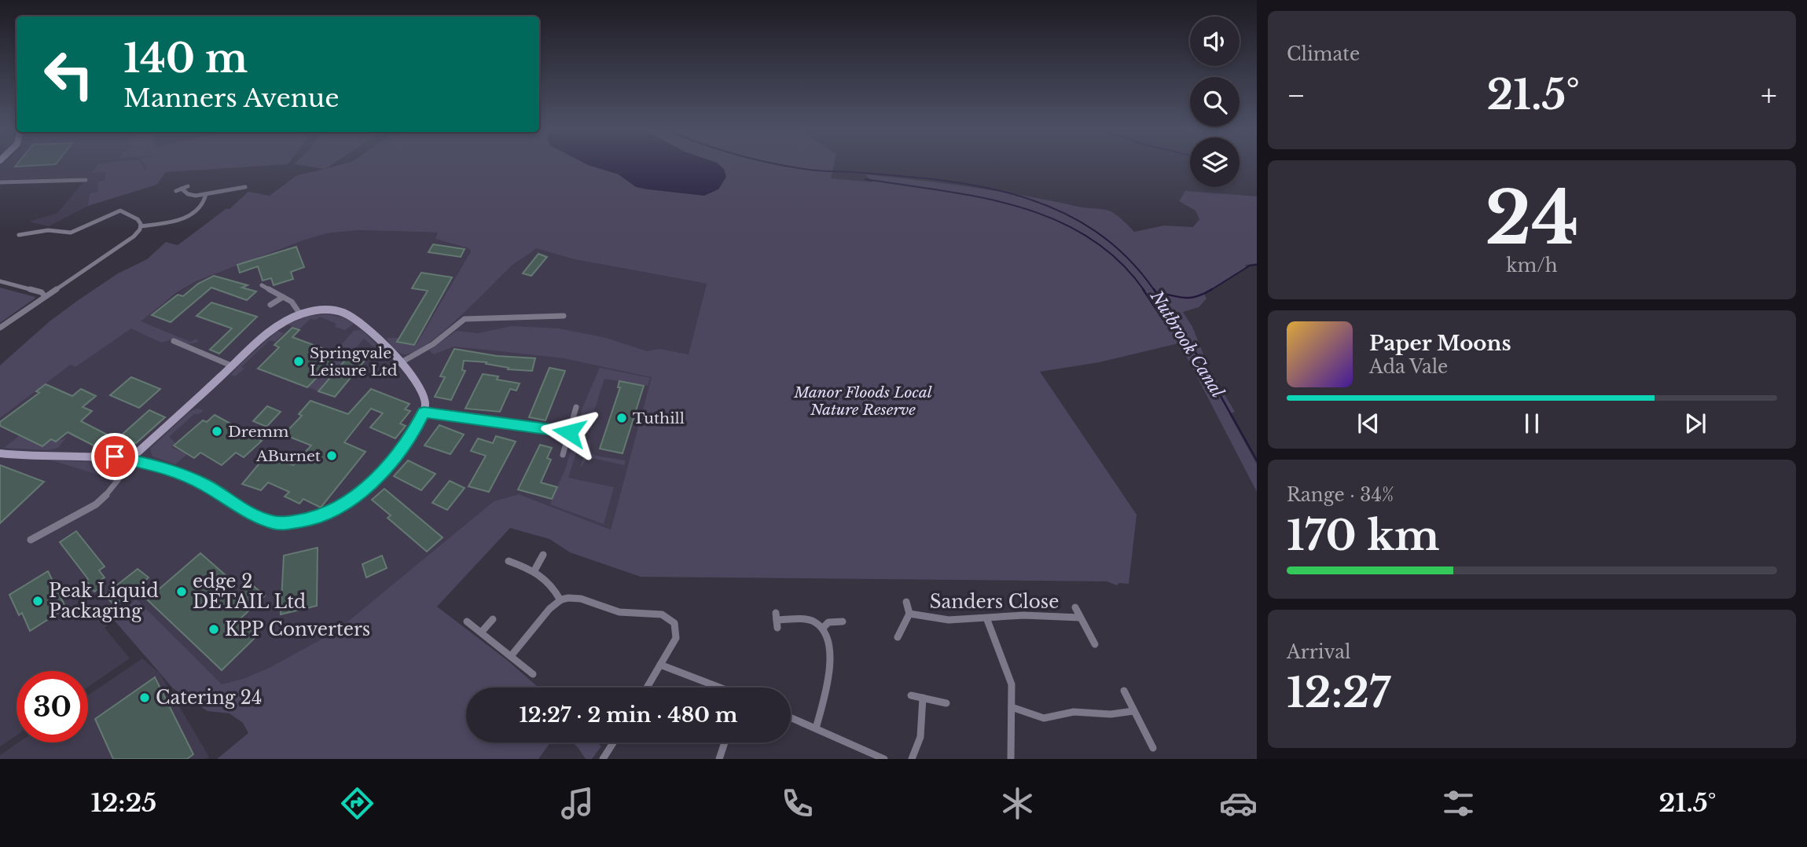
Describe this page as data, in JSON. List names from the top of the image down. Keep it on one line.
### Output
{"streets":{"street":["Sanders Close"]},"water":["Nutbrook Canal"],"parks":["Manor Floods Local Nature Reserve"],"places":["Springvale Leisure Ltd","Tuthill","Dremm","ABurnet","edge 2 DETAIL Ltd","Peak Liquid Packaging","KPP Converters","Catering 24"],"page":{"tile":["Climate",["24","km/h"],["Range · 34%","170 km"],["Arrival","12:27"]],"turn":["140 m","Manners Avenue"],"heat":["−","21.5°","+"],"song":["Paper Moons","Ada Vale"],"limit":"30","trip":"12:27 · 2 min · 480 m","tabs":["12:25","21.5°"]}}
